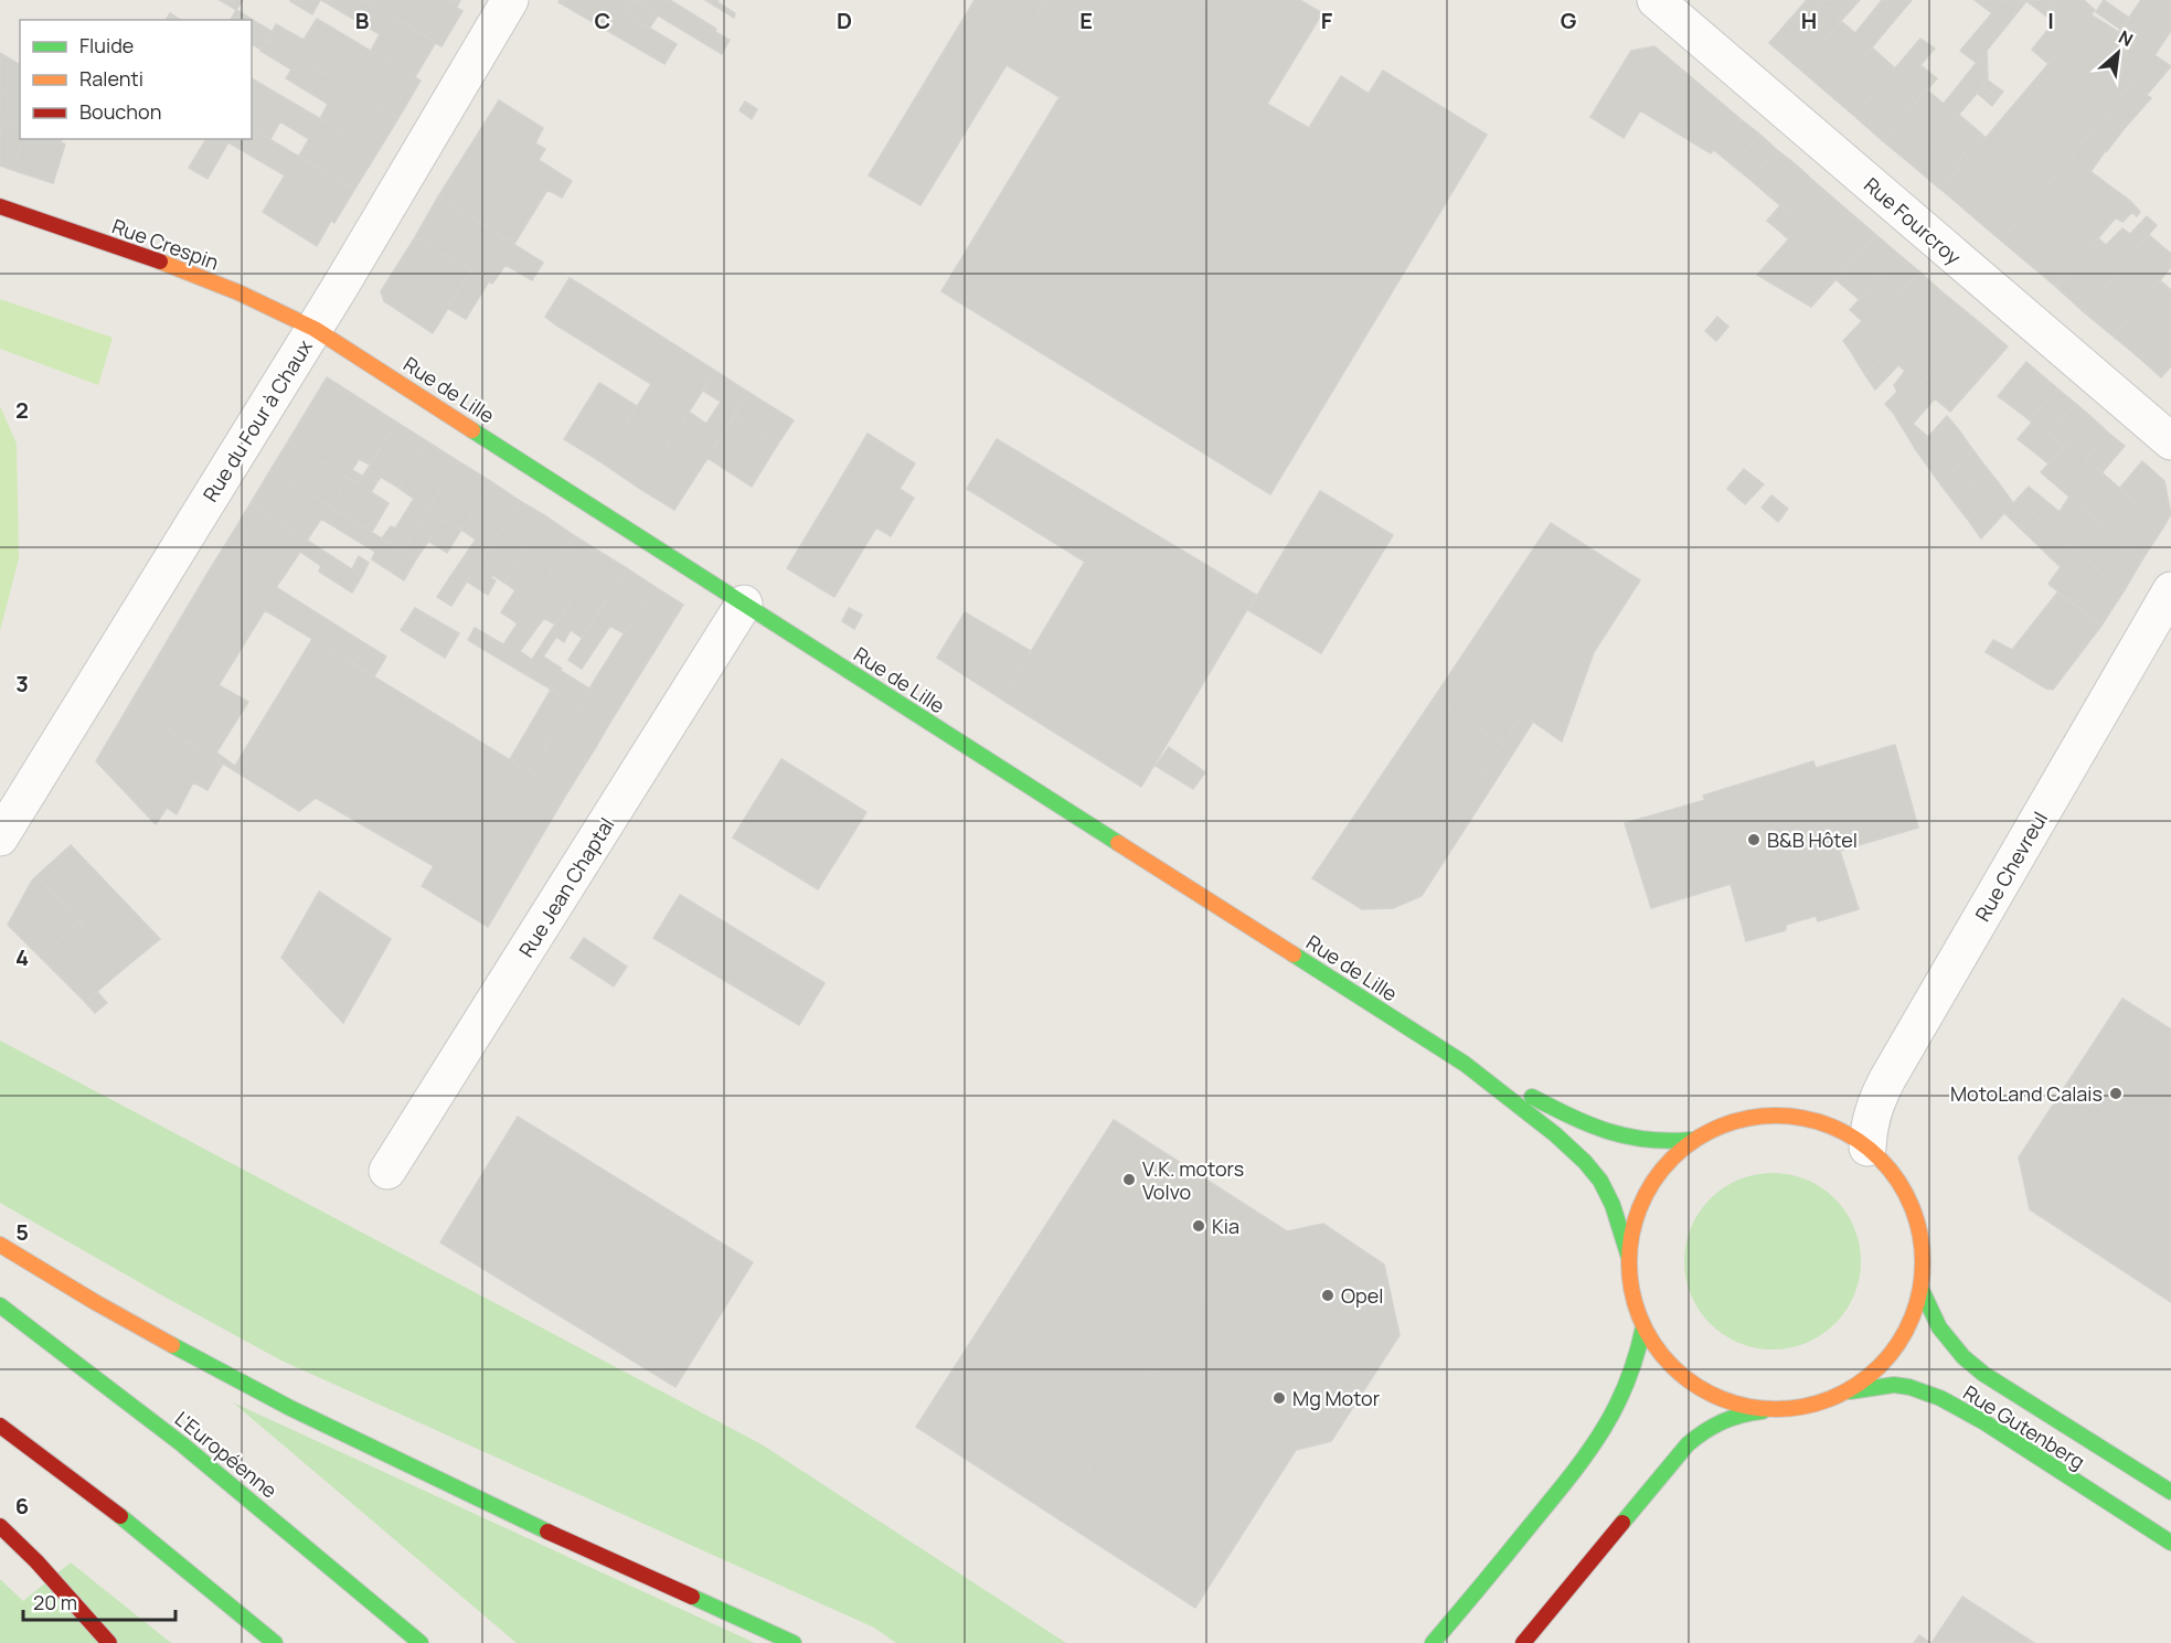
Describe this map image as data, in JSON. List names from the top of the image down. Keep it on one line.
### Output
{"streets":{"main road":["Rue Crespin","Rue de Lille","Rue Gutenberg","L'Européenne"],"street":["Rue Fourcroy","Rue du Four à Chaux","Rue Chevreul","Rue Jean Chaptal"]},"crossings":[["Rue Crespin","Rue de Lille"],["Rue Crespin","Rue du Four à Chaux"],["Rue de Lille","Rue du Four à Chaux"],["Rue de Lille","Rue Jean Chaptal"]],"places":["B&B Hôtel","MotoLand Calais","V.K. motors Volvo","Kia","Opel","Mg Motor"],"legend":["Fluide","Ralenti","Bouchon"],"scale_bar":"20 m","north":"top right","grid":{"columns":["B","C","D","E","F","G","H","I"],"rows":["2","3","4","5","6"]}}
